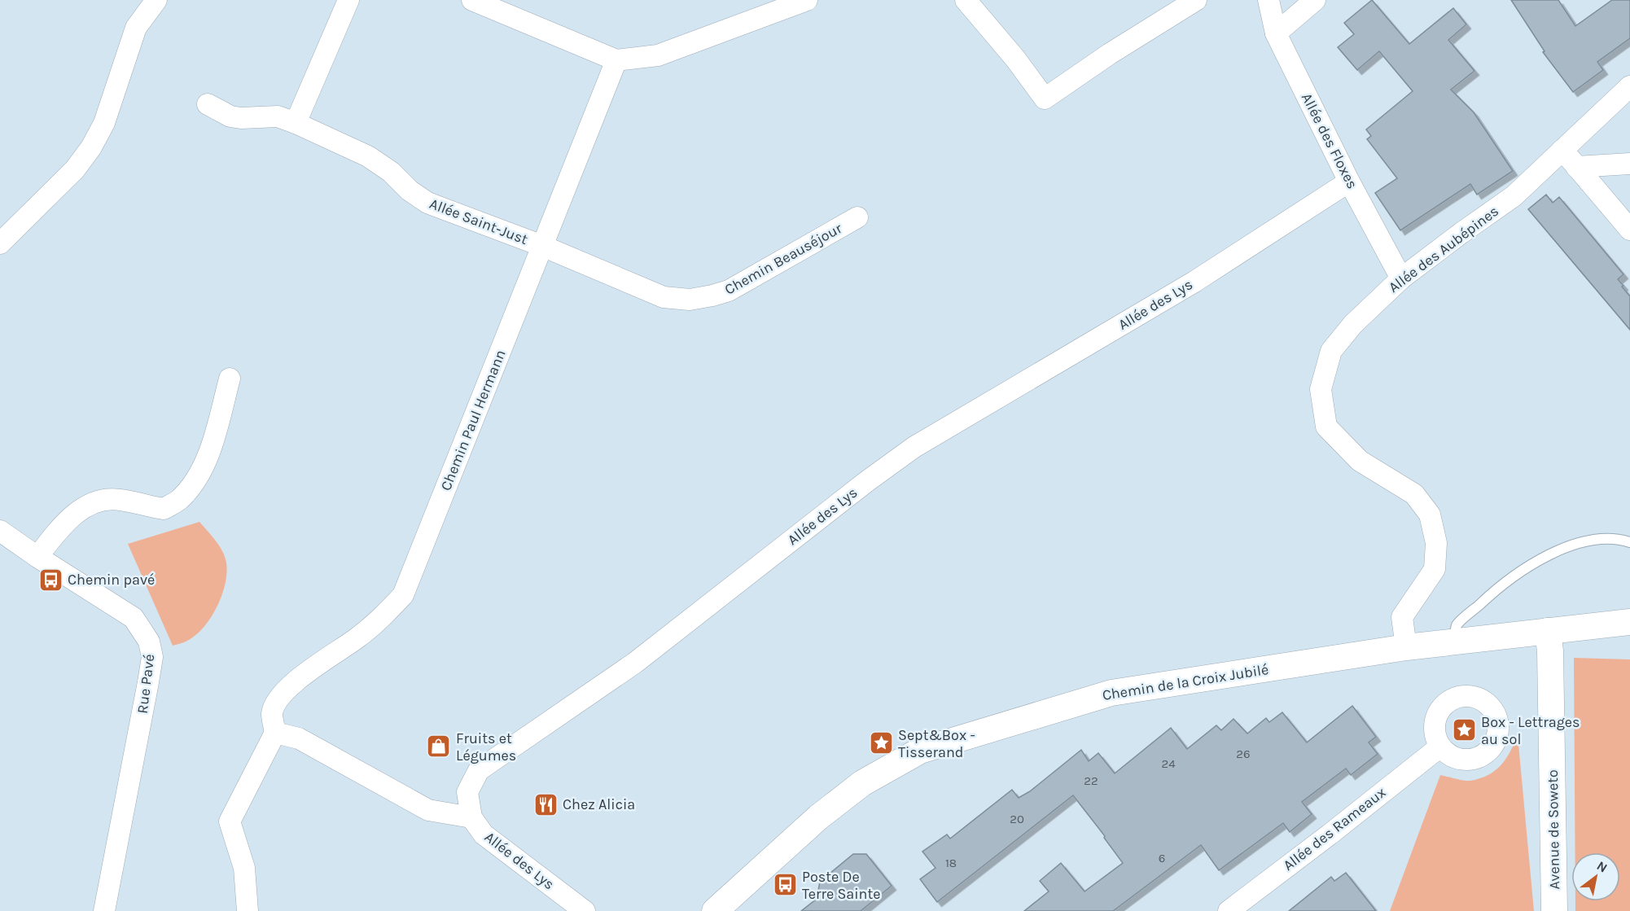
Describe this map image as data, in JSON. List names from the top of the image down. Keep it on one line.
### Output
{"streets":{"street":["Allée des Floxes","Allée Saint-Just","Allée des Aubépines","Chemin Beauséjour","Allée des Lys","Chemin Paul Hermann","Chemin de la Croix Jubilé","Rue Pavé","Allée des Rameaux","Avenue de Soweto"]},"crossings":[["Allée des Floxes","Allée des Aubépines"],["Allée des Floxes","Allée des Lys"],["Allée Saint-Just","Chemin Beauséjour"],["Allée Saint-Just","Chemin Paul Hermann"],["Allée des Aubépines","Chemin de la Croix Jubilé"],["Chemin Beauséjour","Chemin Paul Hermann"],["Chemin de la Croix Jubilé","Avenue de Soweto"]],"places":{"bus stop":["Chemin pavé","Poste De Terre Sainte"],"place":["Box - Lettrages au sol","Sept&Box - Tisserand"],"shop":["Fruits et Légumes"],"restaurant":["Chez Alicia"]},"house_numbers":["26","24","22","20","6","18"],"north":"top right"}
